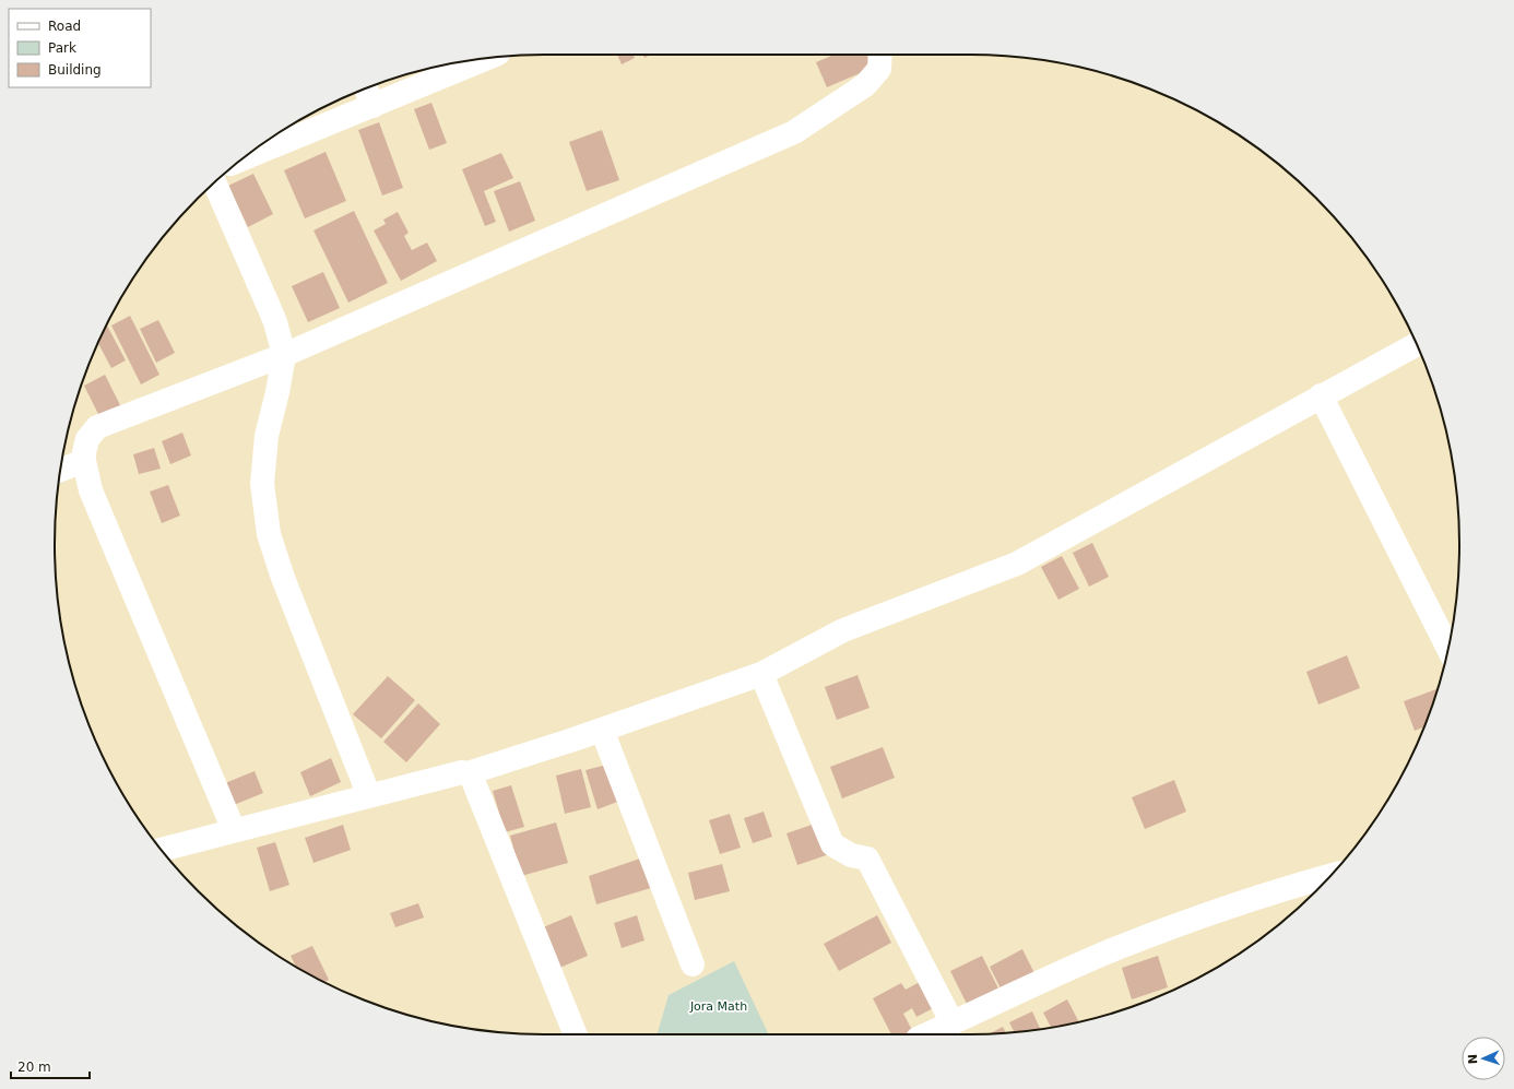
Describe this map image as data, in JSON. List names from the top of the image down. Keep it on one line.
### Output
{"parks":["Jora Math"],"legend":["Road","Park","Building"],"scale_bar":"20 m","north":"left"}
